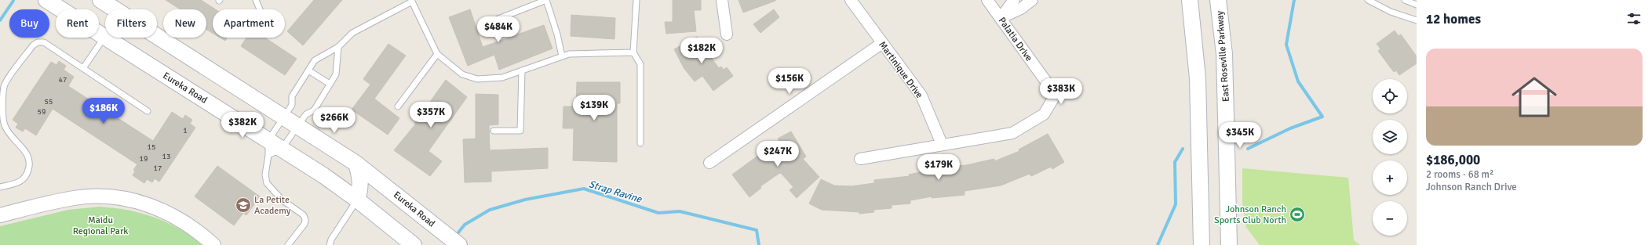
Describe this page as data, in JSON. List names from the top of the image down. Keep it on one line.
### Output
{"streets":{"main road":["East Roseville Parkway","Eureka Road"],"street":["Palatia Drive","Martinique Drive"]},"crossings":[["Palatia Drive","Martinique Drive"]],"water":["Strap Ravine"],"parks":["Maidu Regional Park"],"places":{"school or university":["La Petite Academy"],"sports":["Johnson Ranch Sports Club North"]},"house_numbers":["47","55","59","1","15","13","19","17"],"page":{"heading":"12 homes","chip":["Buy","Rent","Filters","New","Apartment"],"price":["$484K","$182K","$156K","$383K","$139K","$186K","$357K","$266K","$382K","$345K","$247K","$179K"],"list":[{"name":"$186,000","note":"2 rooms · 68 m² · Johnson Ranch Drive"}],"map_buttons":["+","−"]}}
